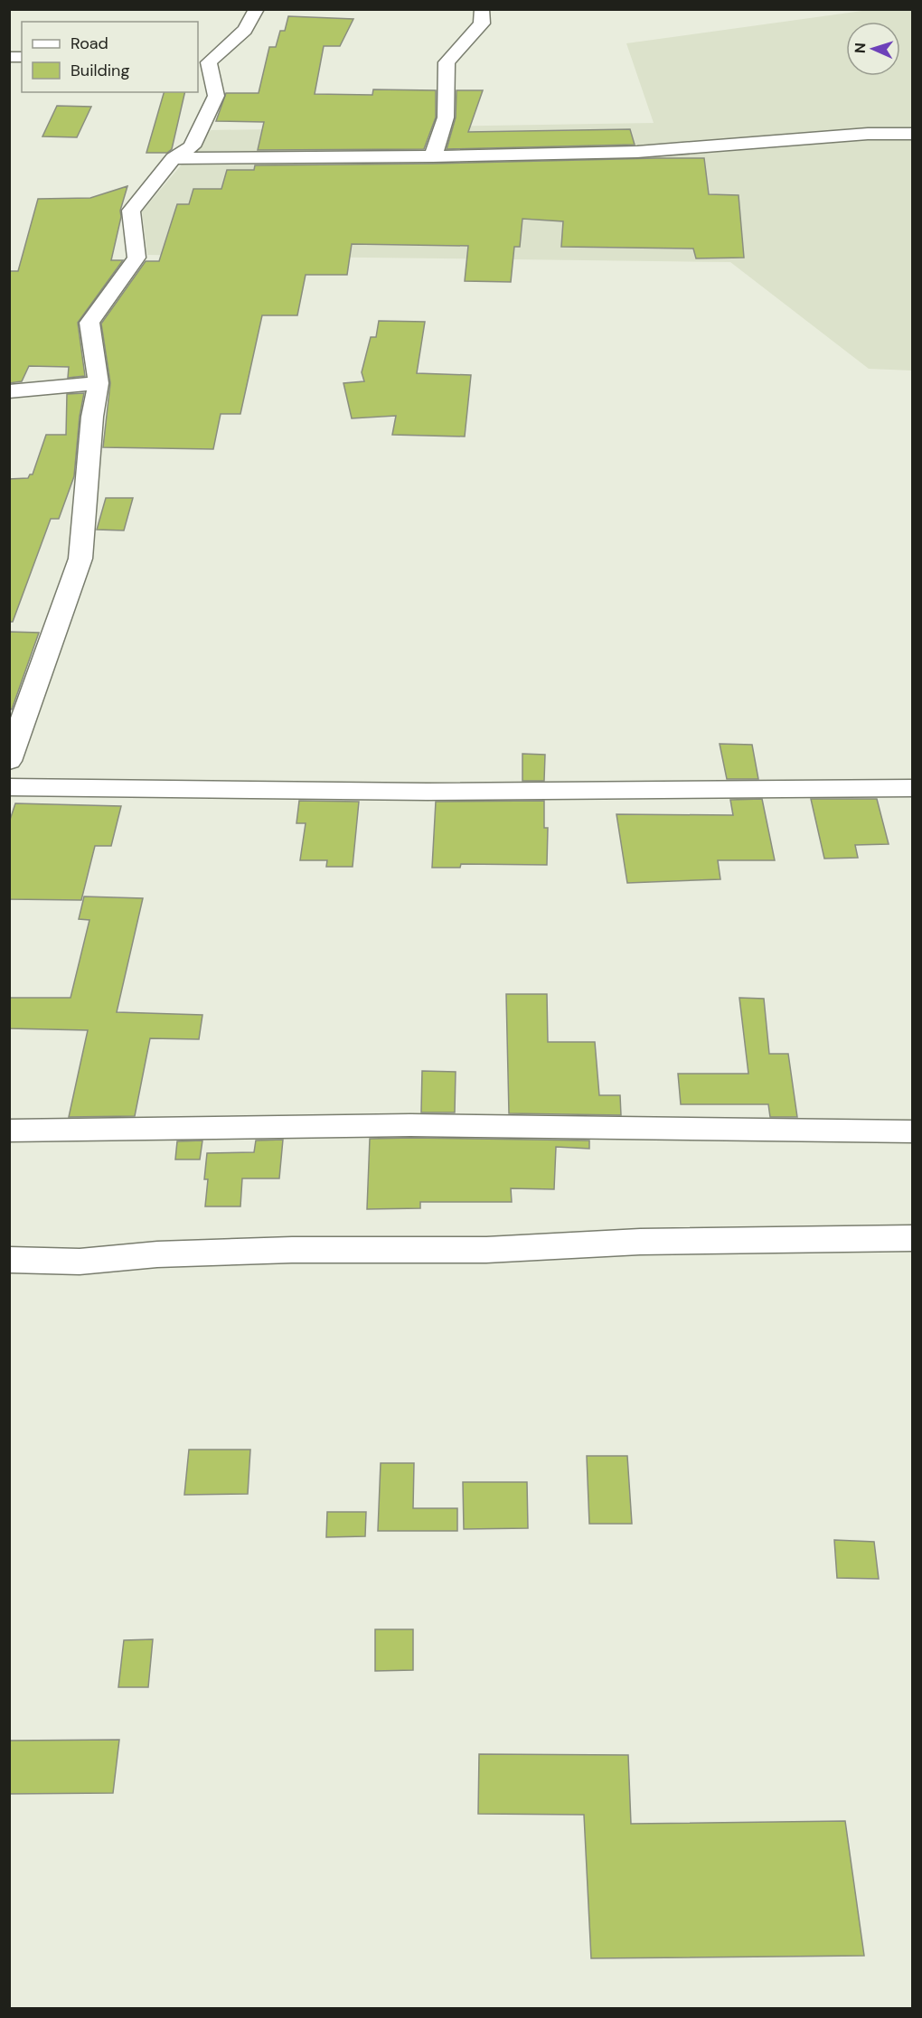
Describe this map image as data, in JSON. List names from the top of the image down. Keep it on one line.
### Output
{"legend":["Road","Building"],"north":"left"}
